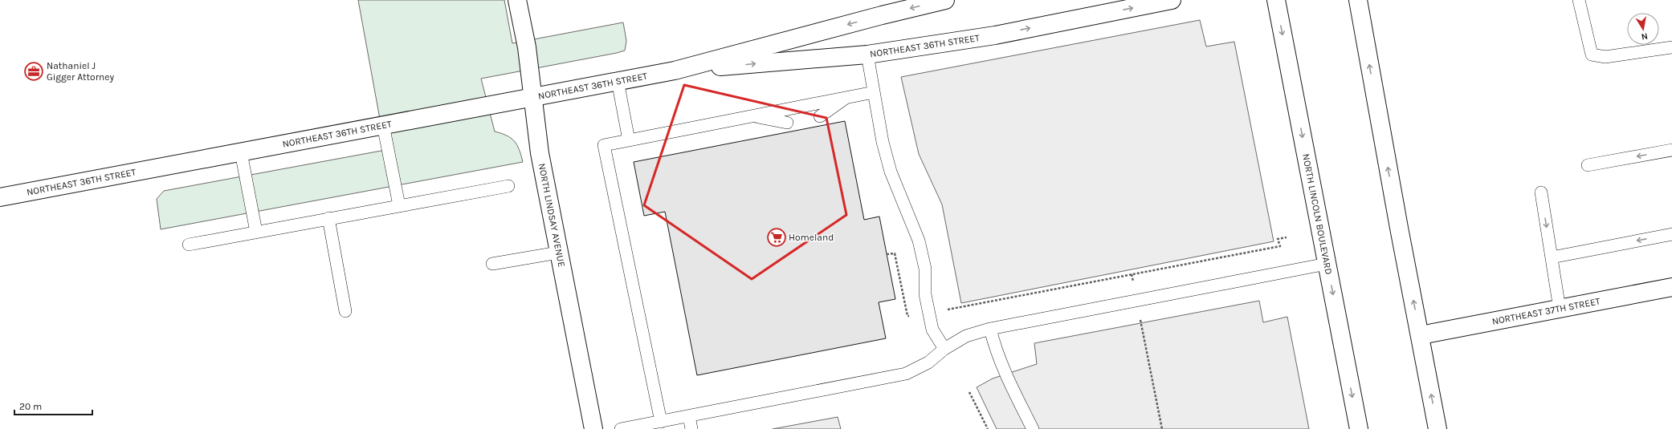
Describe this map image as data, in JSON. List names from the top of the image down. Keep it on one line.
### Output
{"streets":{"main road":["NORTHEAST 36TH STREET","NORTH LINCOLN BOULEVARD","NORTH LINDSAY AVENUE","NORTHEAST 37TH STREET"]},"crossings":[["NORTHEAST 36TH STREET","NORTH LINDSAY AVENUE"]],"places":{"office":["Nathaniel J Gigger Attorney"],"supermarket":["Homeland"]},"scale_bar":"20 m","north":"bottom"}
